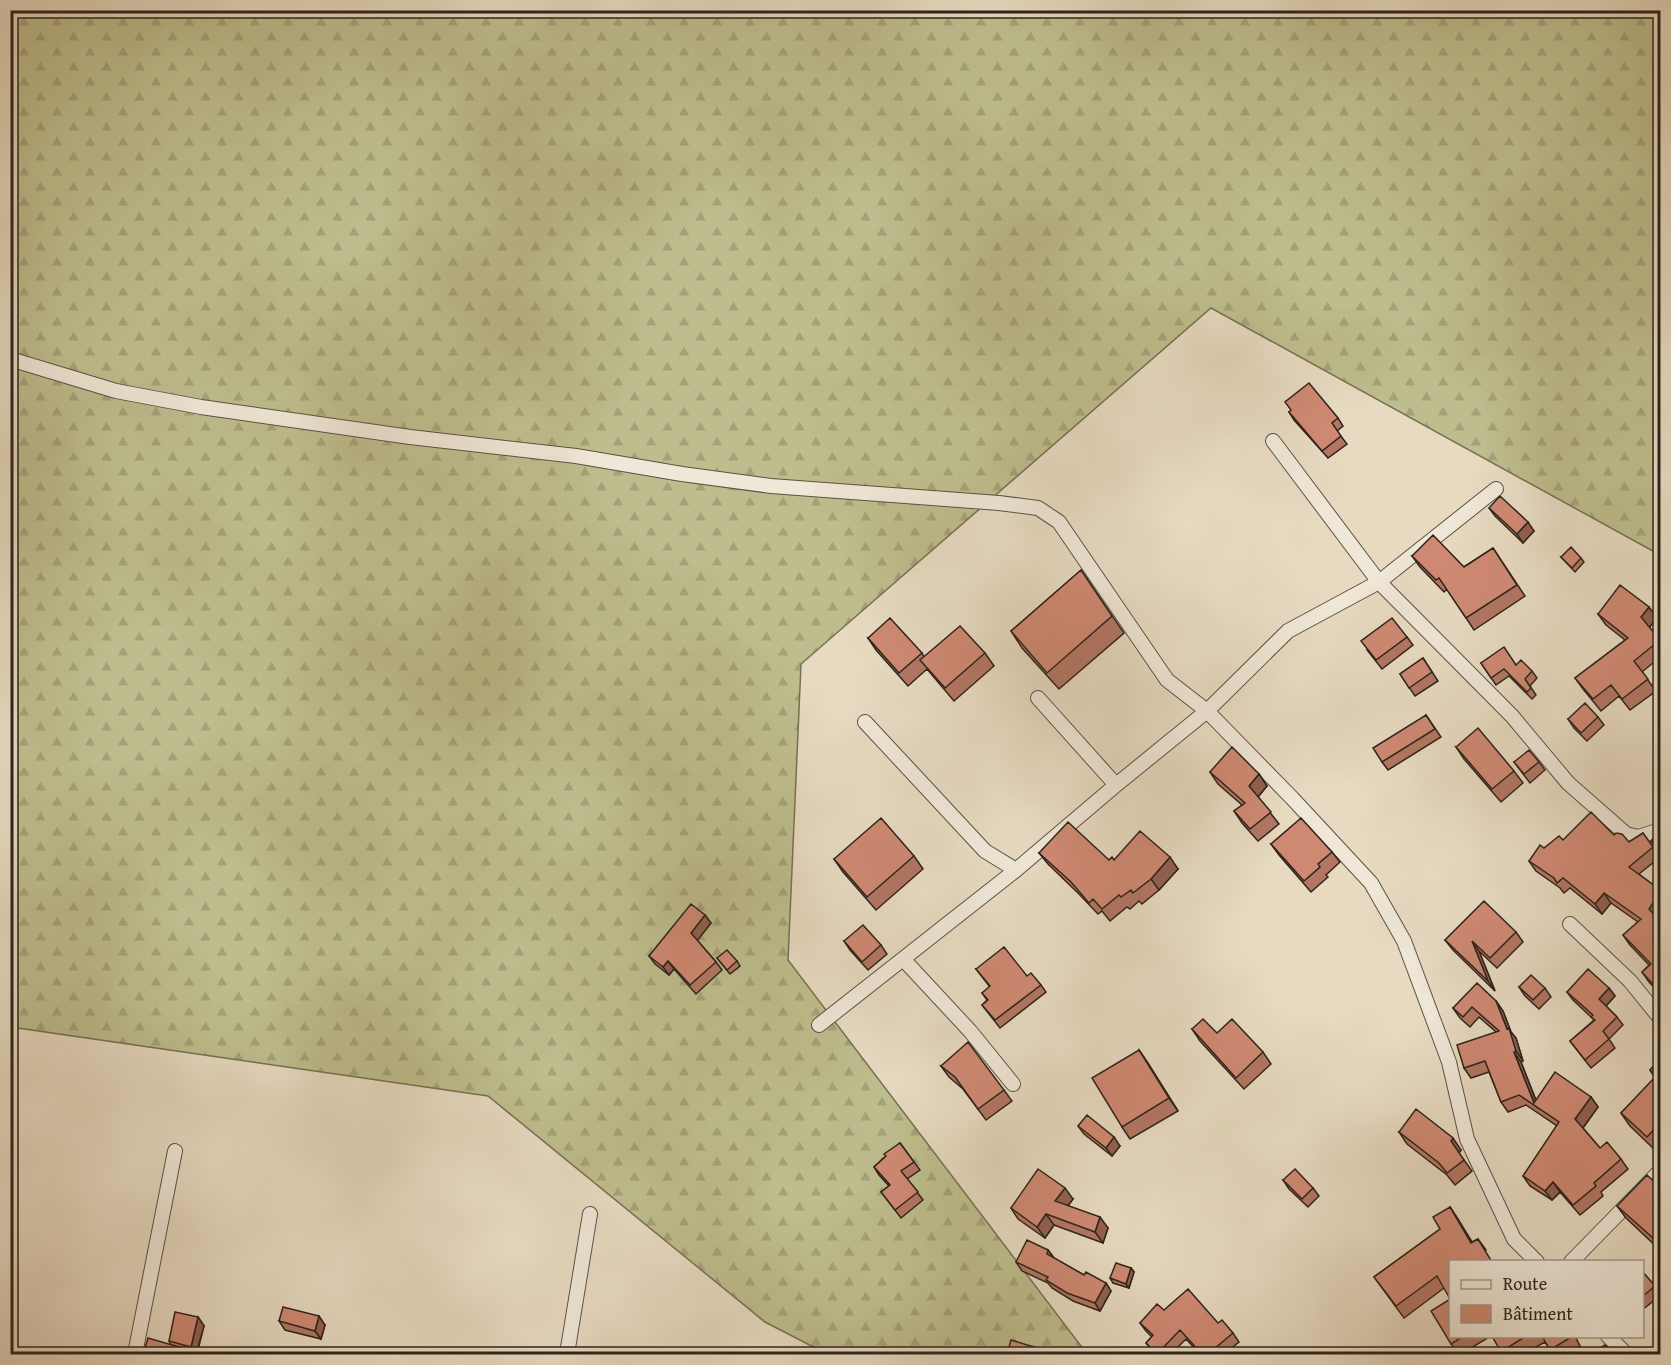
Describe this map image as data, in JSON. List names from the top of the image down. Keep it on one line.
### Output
{"legend":["Route","Bâtiment"]}
